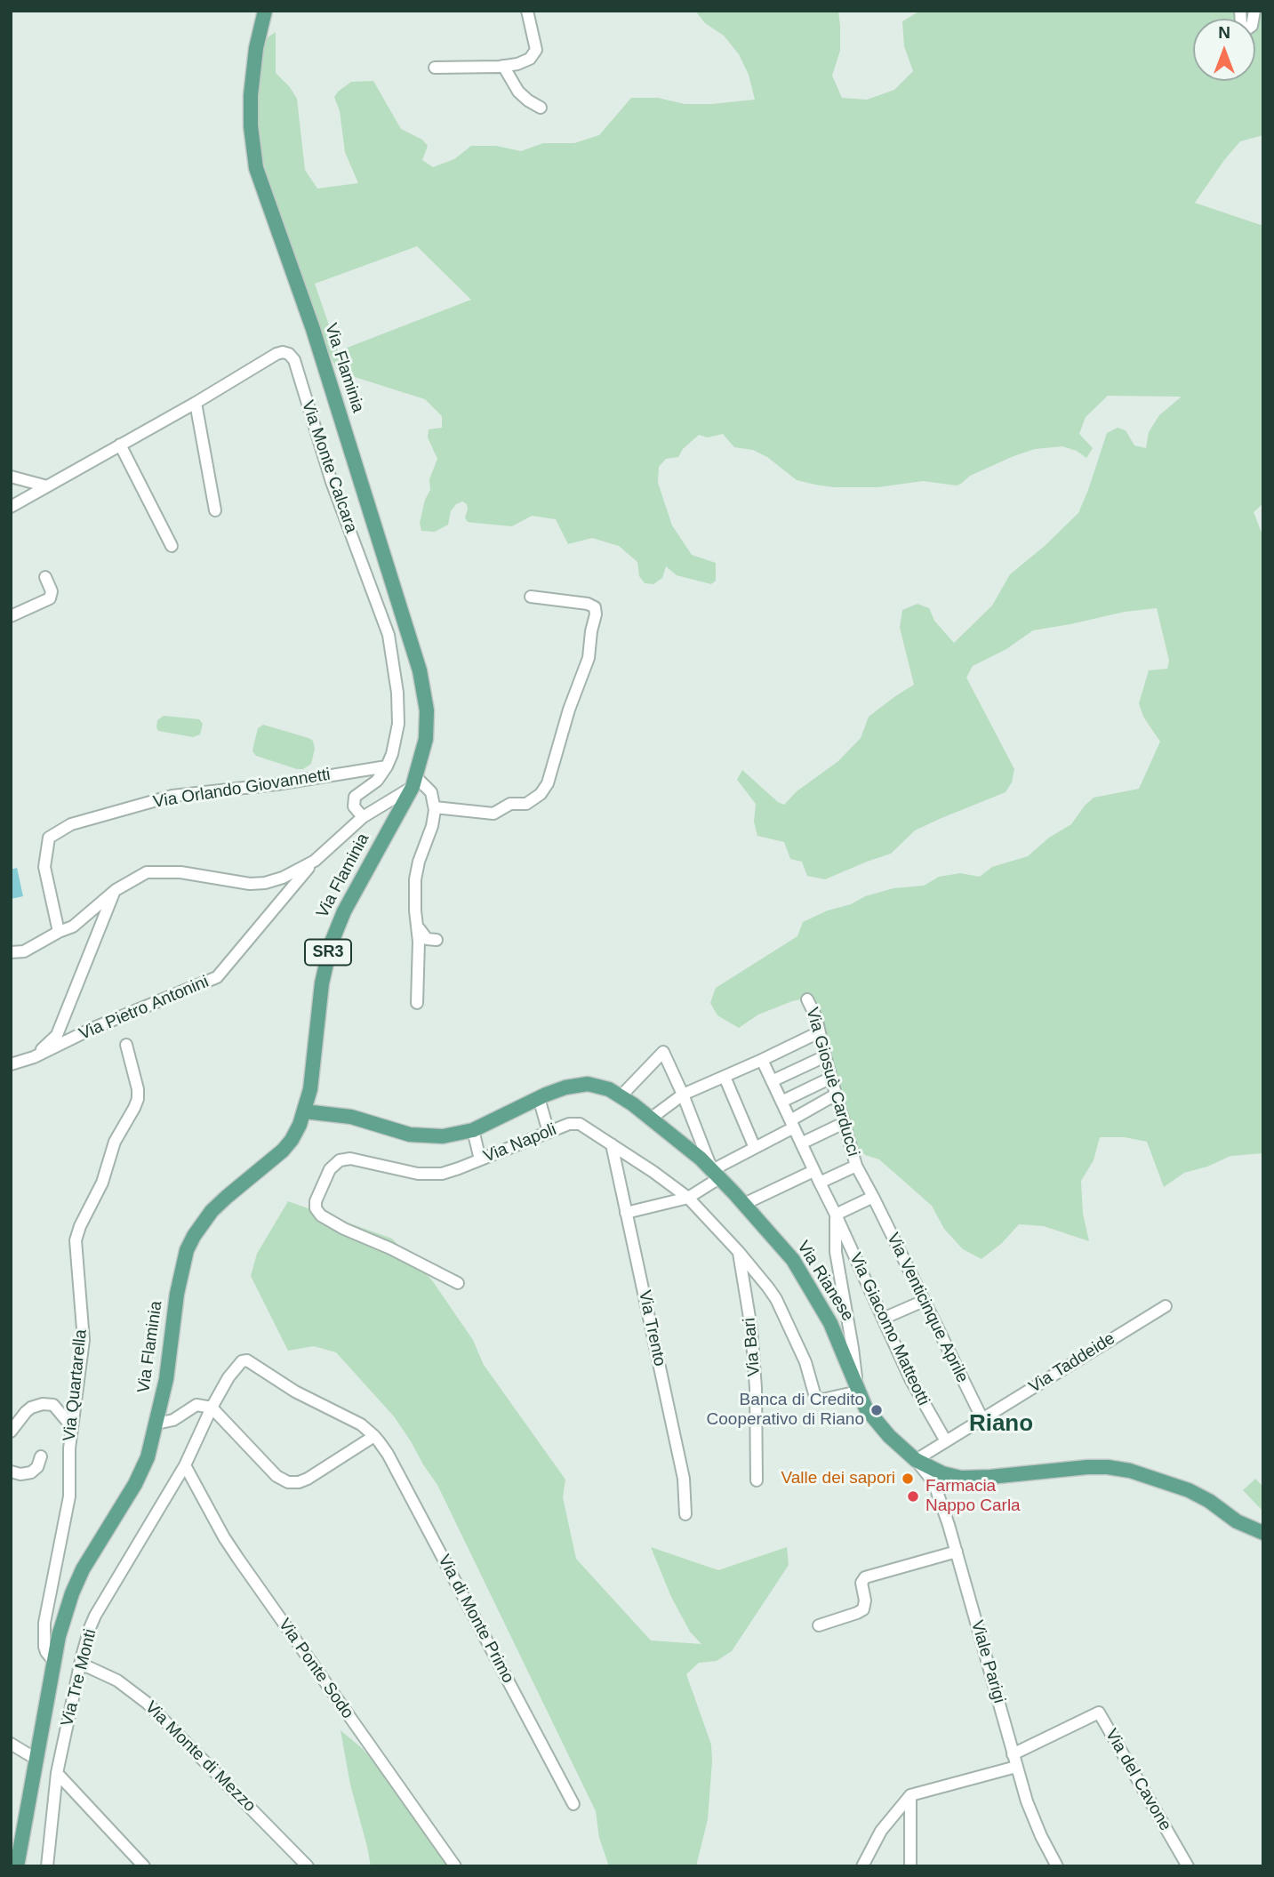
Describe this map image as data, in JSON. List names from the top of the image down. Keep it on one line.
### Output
{"streets":{"main road":["Via Flaminia","SR3","Via Rianese"],"street":["Via Monte Calcara","Via Orlando Giovannetti","Via Pietro Antonini","Via Giosuè Carducci","Via Napoli","Via Venticinque Aprile","Via Trento","Via Giacomo Matteotti","Via Bari","Via Taddeide","Via Quartarella","Via di Monte Primo","Viale Parigi","Via Ponte Sodo","Via Tre Monti","Via Monte di Mezzo","Via del Cavone"]},"crossings":[["Via Flaminia","Via Rianese"],["Via Flaminia","Via Quartarella"],["Via Monte Calcara","Via Orlando Giovannetti"],["Via Monte Calcara","Via Pietro Antonini"],["Via Orlando Giovannetti","Via Pietro Antonini"],["Via Giosuè Carducci","Via Venticinque Aprile"],["Via Napoli","Via Rianese"],["Via Napoli","Via Trento"],["Via Napoli","Via Bari"],["Via Rianese","Via Taddeide"],["Via Rianese","Viale Parigi"],["Via Venticinque Aprile","Via Taddeide"],["Via Giacomo Matteotti","Via Taddeide"],["Via Taddeide","Viale Parigi"],["Via di Monte Primo","Via Tre Monti"],["Viale Parigi","Via del Cavone"],["Via Ponte Sodo","Via Tre Monti"],["Via Tre Monti","Via Monte di Mezzo"]],"districts":["Riano"],"places":["Banca di Credito Cooperativo di Riano","Valle dei sapori","Farmacia Nappo Carla"],"north":"top"}
